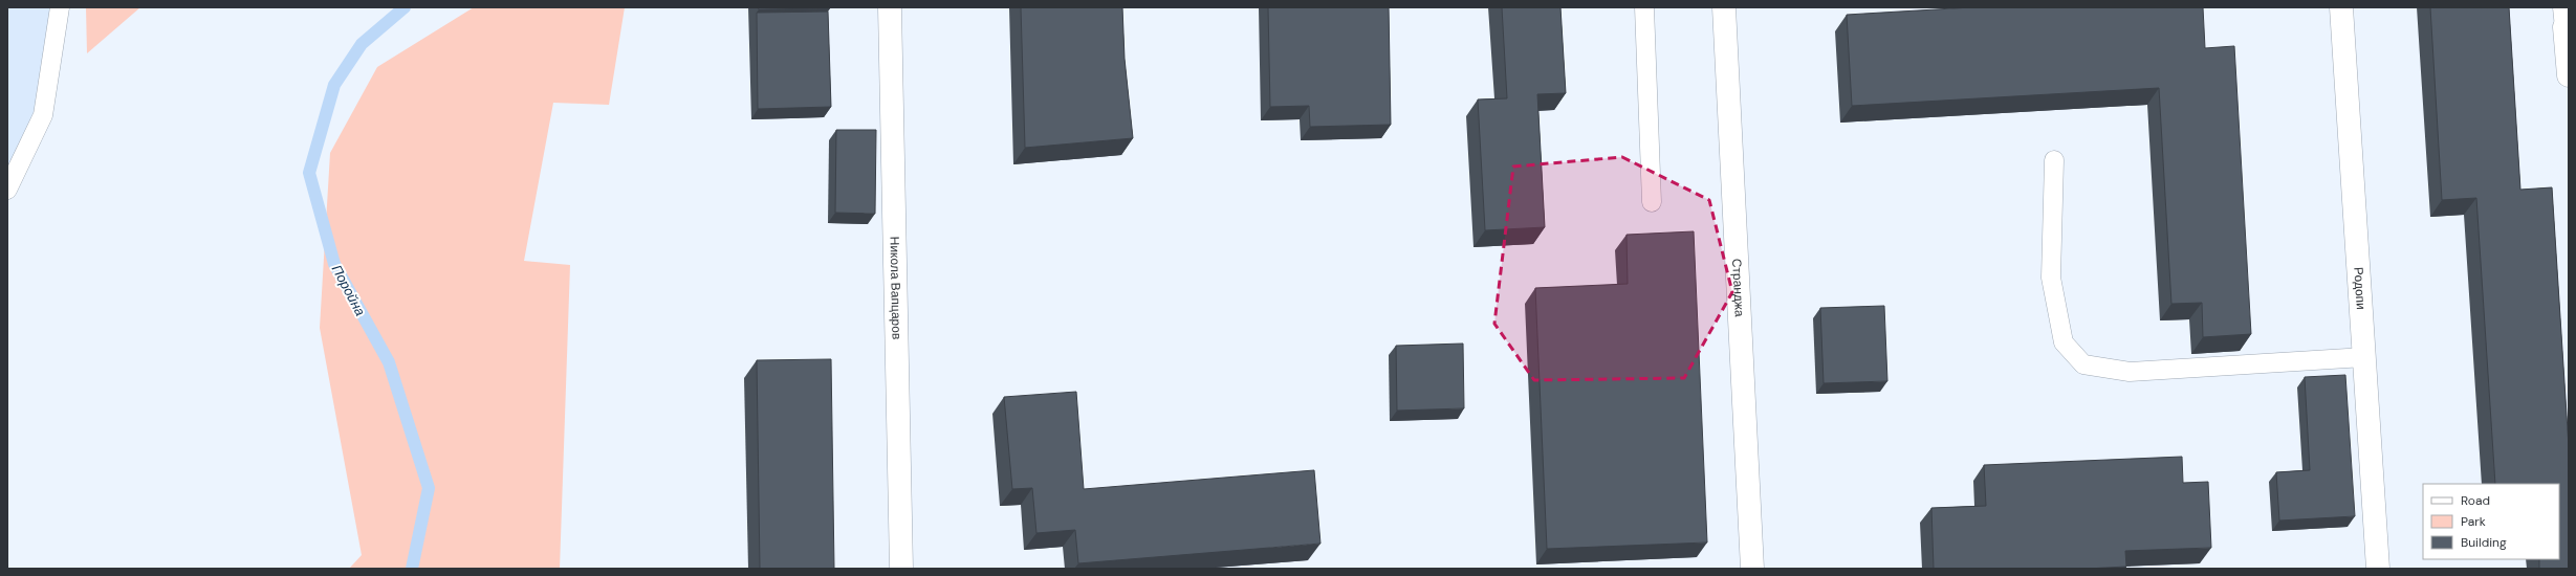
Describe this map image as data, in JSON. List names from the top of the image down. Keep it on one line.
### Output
{"streets":{"street":["Никола Вапцаров","Странджа","Родопи"]},"water":["Поройна"],"legend":["Road","Park","Building"]}
